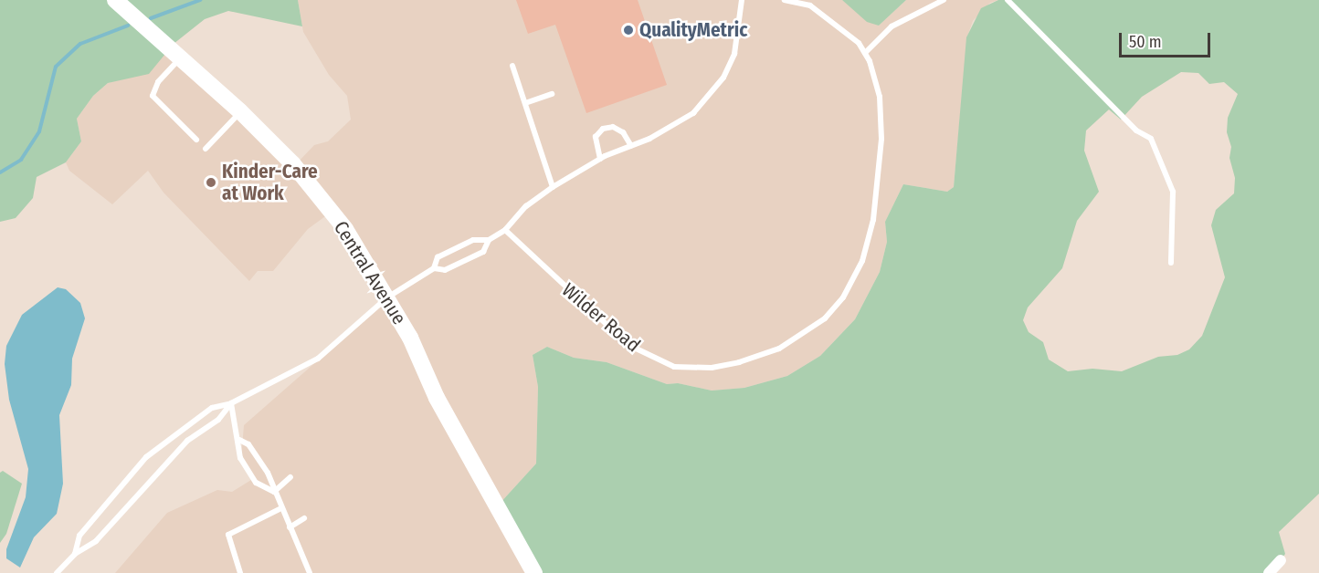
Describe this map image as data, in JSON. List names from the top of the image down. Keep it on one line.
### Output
{"streets":{"main road":["Central Avenue"],"lane":["Wilder Road"]},"places":["QualityMetric","Kinder-Care at Work"],"scale_bar":"50 m"}
